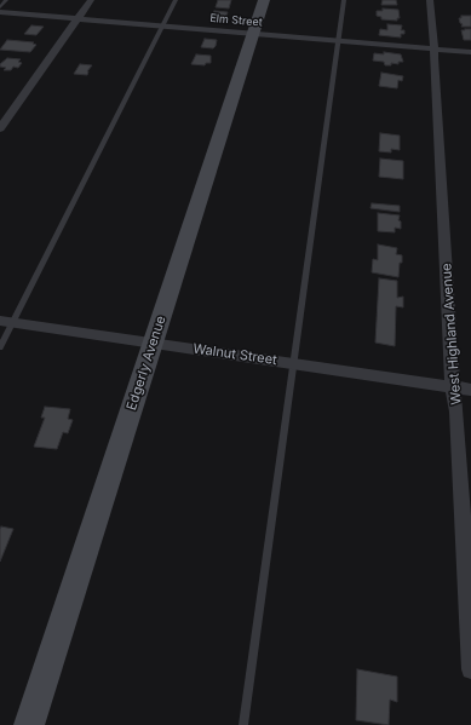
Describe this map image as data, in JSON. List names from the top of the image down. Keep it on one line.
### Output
{"streets":{"street":["Elm Street","West Highland Avenue","Walnut Street","Edgerly Avenue"]},"crossings":[["Elm Street","West Highland Avenue"],["Elm Street","Edgerly Avenue"],["West Highland Avenue","Walnut Street"],["Walnut Street","Edgerly Avenue"]]}
